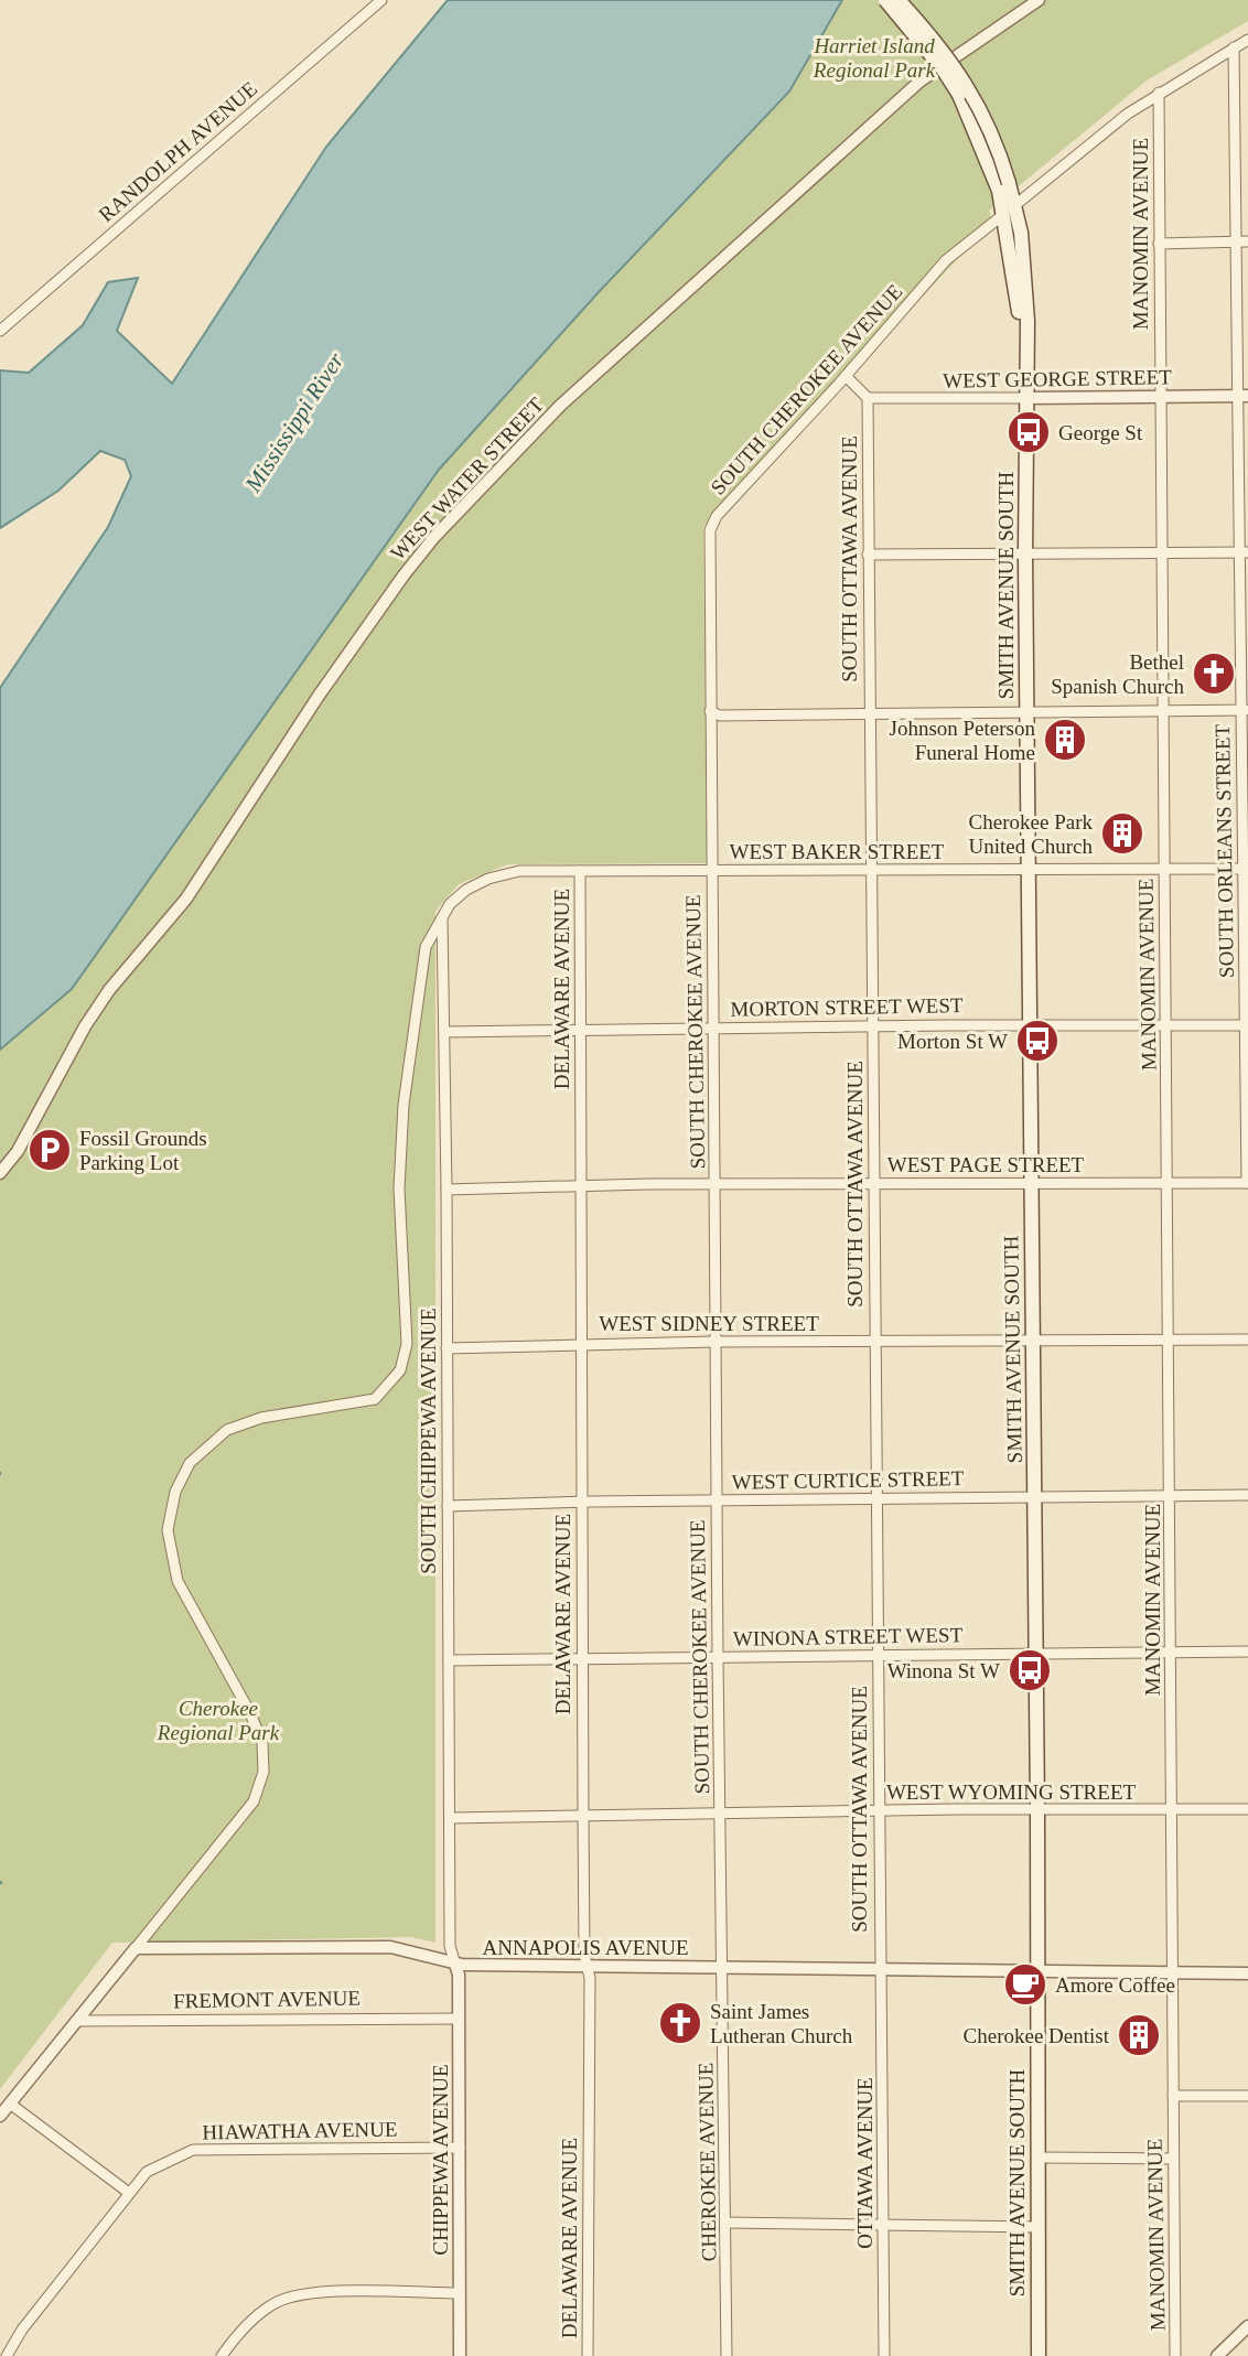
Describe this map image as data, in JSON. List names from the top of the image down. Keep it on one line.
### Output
{"streets":{"main road":["SMITH AVENUE SOUTH"],"street":["RANDOLPH AVENUE","MANOMIN AVENUE","WEST GEORGE STREET","SOUTH CHEROKEE AVENUE","WEST WATER STREET","SOUTH OTTAWA AVENUE","WEST BAKER STREET","SOUTH ORLEANS STREET","DELAWARE AVENUE","MORTON STREET WEST","WEST PAGE STREET","WEST SIDNEY STREET","SOUTH CHIPPEWA AVENUE","WEST CURTICE STREET","WINONA STREET WEST","WEST WYOMING STREET","ANNAPOLIS AVENUE","FREMONT AVENUE","HIAWATHA AVENUE","CHIPPEWA AVENUE","CHEROKEE AVENUE","OTTAWA AVENUE"]},"crossings":[["MANOMIN AVENUE","WEST GEORGE STREET"],["MANOMIN AVENUE","SOUTH CHEROKEE AVENUE"],["MANOMIN AVENUE","WEST BAKER STREET"],["MANOMIN AVENUE","MORTON STREET WEST"],["MANOMIN AVENUE","WEST PAGE STREET"],["MANOMIN AVENUE","WEST SIDNEY STREET"],["MANOMIN AVENUE","WEST CURTICE STREET"],["MANOMIN AVENUE","WINONA STREET WEST"],["MANOMIN AVENUE","WEST WYOMING STREET"],["MANOMIN AVENUE","ANNAPOLIS AVENUE"],["WEST GEORGE STREET","SOUTH OTTAWA AVENUE"],["WEST GEORGE STREET","SMITH AVENUE SOUTH"],["WEST GEORGE STREET","SOUTH ORLEANS STREET"],["SOUTH CHEROKEE AVENUE","SMITH AVENUE SOUTH"],["SOUTH CHEROKEE AVENUE","WEST BAKER STREET"],["SOUTH CHEROKEE AVENUE","SOUTH ORLEANS STREET"],["SOUTH CHEROKEE AVENUE","MORTON STREET WEST"],["SOUTH CHEROKEE AVENUE","WEST PAGE STREET"],["SOUTH CHEROKEE AVENUE","WEST SIDNEY STREET"],["SOUTH CHEROKEE AVENUE","WEST CURTICE STREET"],["SOUTH CHEROKEE AVENUE","WINONA STREET WEST"],["SOUTH CHEROKEE AVENUE","WEST WYOMING STREET"],["SOUTH CHEROKEE AVENUE","ANNAPOLIS AVENUE"],["SOUTH CHEROKEE AVENUE","CHEROKEE AVENUE"],["SOUTH OTTAWA AVENUE","WEST BAKER STREET"],["SOUTH OTTAWA AVENUE","MORTON STREET WEST"],["SOUTH OTTAWA AVENUE","WEST PAGE STREET"],["SOUTH OTTAWA AVENUE","WEST SIDNEY STREET"],["SOUTH OTTAWA AVENUE","WEST CURTICE STREET"],["SOUTH OTTAWA AVENUE","WINONA STREET WEST"],["SOUTH OTTAWA AVENUE","WEST WYOMING STREET"],["SOUTH OTTAWA AVENUE","ANNAPOLIS AVENUE"],["SOUTH OTTAWA AVENUE","OTTAWA AVENUE"],["SMITH AVENUE SOUTH","WEST BAKER STREET"],["SMITH AVENUE SOUTH","MORTON STREET WEST"],["SMITH AVENUE SOUTH","WEST PAGE STREET"],["SMITH AVENUE SOUTH","WEST SIDNEY STREET"],["SMITH AVENUE SOUTH","WEST CURTICE STREET"],["SMITH AVENUE SOUTH","WINONA STREET WEST"],["SMITH AVENUE SOUTH","WEST WYOMING STREET"],["SMITH AVENUE SOUTH","ANNAPOLIS AVENUE"],["WEST BAKER STREET","SOUTH ORLEANS STREET"],["WEST BAKER STREET","DELAWARE AVENUE"],["WEST BAKER STREET","SOUTH CHIPPEWA AVENUE"],["WEST BAKER STREET","ANNAPOLIS AVENUE"],["SOUTH ORLEANS STREET","MORTON STREET WEST"],["SOUTH ORLEANS STREET","WEST PAGE STREET"],["DELAWARE AVENUE","MORTON STREET WEST"],["DELAWARE AVENUE","WEST PAGE STREET"],["DELAWARE AVENUE","WEST SIDNEY STREET"],["DELAWARE AVENUE","WEST CURTICE STREET"],["DELAWARE AVENUE","WINONA STREET WEST"],["DELAWARE AVENUE","WEST WYOMING STREET"],["DELAWARE AVENUE","ANNAPOLIS AVENUE"],["MORTON STREET WEST","SOUTH CHIPPEWA AVENUE"],["WEST PAGE STREET","SOUTH CHIPPEWA AVENUE"],["WEST SIDNEY STREET","SOUTH CHIPPEWA AVENUE"],["SOUTH CHIPPEWA AVENUE","WEST CURTICE STREET"],["SOUTH CHIPPEWA AVENUE","WINONA STREET WEST"],["SOUTH CHIPPEWA AVENUE","WEST WYOMING STREET"],["SOUTH CHIPPEWA AVENUE","ANNAPOLIS AVENUE"],["SOUTH CHIPPEWA AVENUE","CHIPPEWA AVENUE"],["ANNAPOLIS AVENUE","CHIPPEWA AVENUE"],["ANNAPOLIS AVENUE","CHEROKEE AVENUE"],["ANNAPOLIS AVENUE","OTTAWA AVENUE"],["FREMONT AVENUE","CHIPPEWA AVENUE"],["HIAWATHA AVENUE","CHIPPEWA AVENUE"]],"water":["Mississippi River"],"parks":["Harriet Island Regional Park","Cherokee Regional Park"],"places":{"bus stop":["George St","Morton St W","Winona St W"],"church":["Bethel Spanish Church","Saint James Lutheran Church"],"building":["Johnson Peterson Funeral Home","Cherokee Park United Church","Cherokee Dentist"],"parking":["Fossil Grounds Parking Lot"],"cafe":["Amore Coffee"]}}
